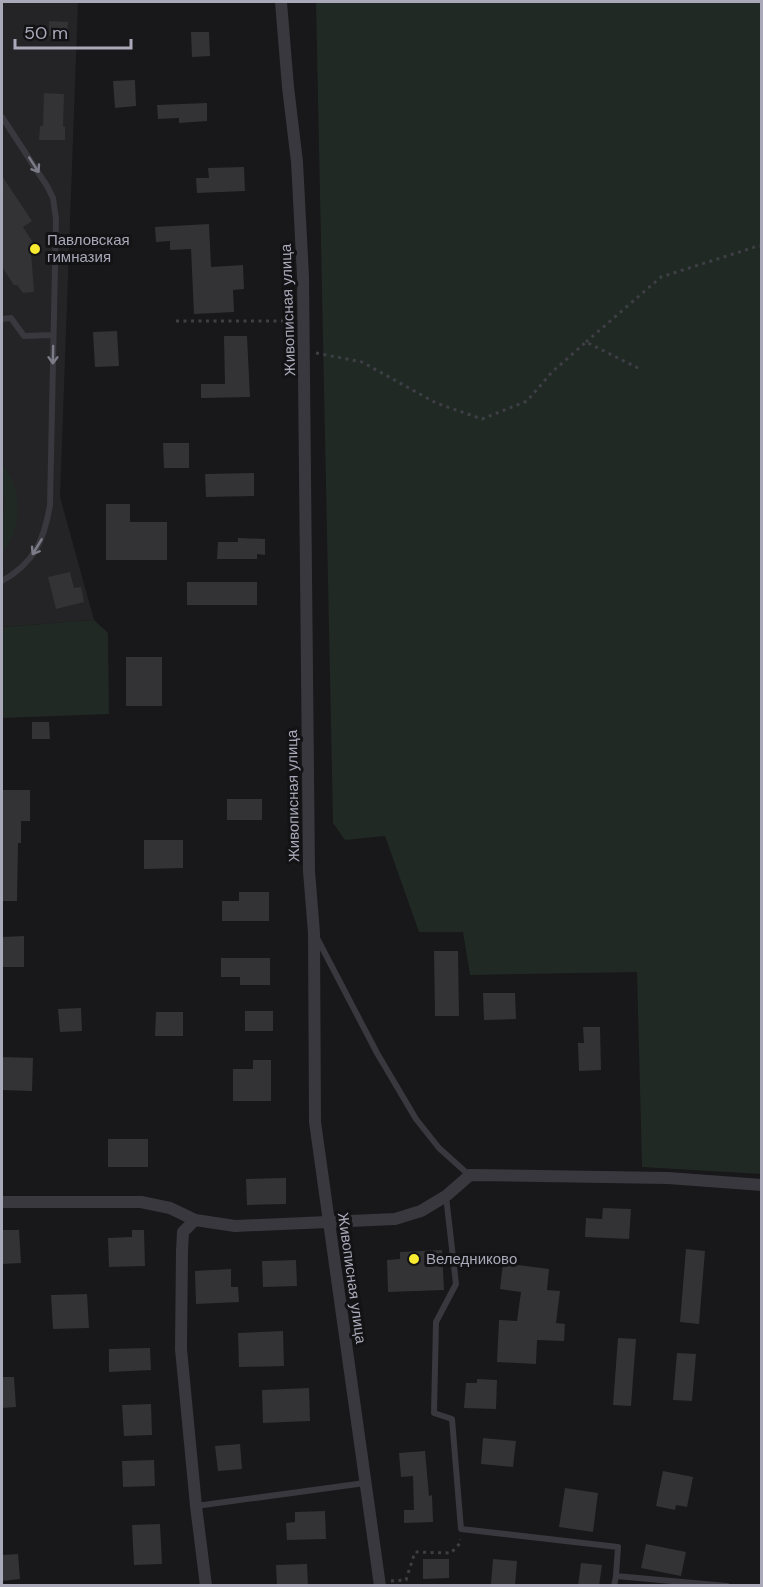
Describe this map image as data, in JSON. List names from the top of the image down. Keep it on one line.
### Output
{"streets":{"street":["Живописная улица"]},"places":["Павловская гимназия","Веледниково"],"scale_bar":"50 m"}
